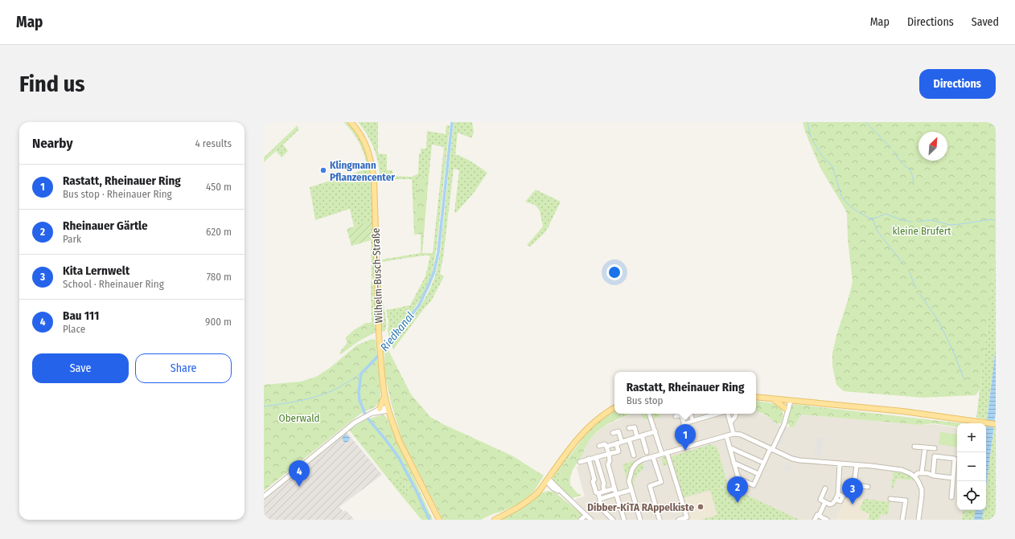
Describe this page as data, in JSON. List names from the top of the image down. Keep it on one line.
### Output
{"streets":{"main road":["Wilhelm-Busch-Straße"]},"water":["Riedkanal"],"parks":["kleine Brufert","Oberwald"],"places":["Klingmann Pflanzencenter","Dibber-KiTA RAppelkiste"],"north":"top right","page":{"header":"Map","nav":["Map","Directions","Saved"],"buttons":["Directions",["Save","Share"]],"title":"Find us","heading":["Nearby","4 results"],"list":[{"mark":"1","name":"Rastatt, Rheinauer Ring","note":"Bus stop · Rheinauer Ring","value":"450 m"},{"mark":"2","name":"Rheinauer Gärtle","note":"Park","value":"620 m"},{"mark":"3","name":"Kita Lernwelt","note":"School · Rheinauer Ring","value":"780 m"},{"mark":"4","name":"Bau 111","note":"Place","value":"900 m"}],"popup":["Rastatt, Rheinauer Ring","Bus stop"],"map_buttons":["+","−"],"pins":["1","4","2","3"]}}
